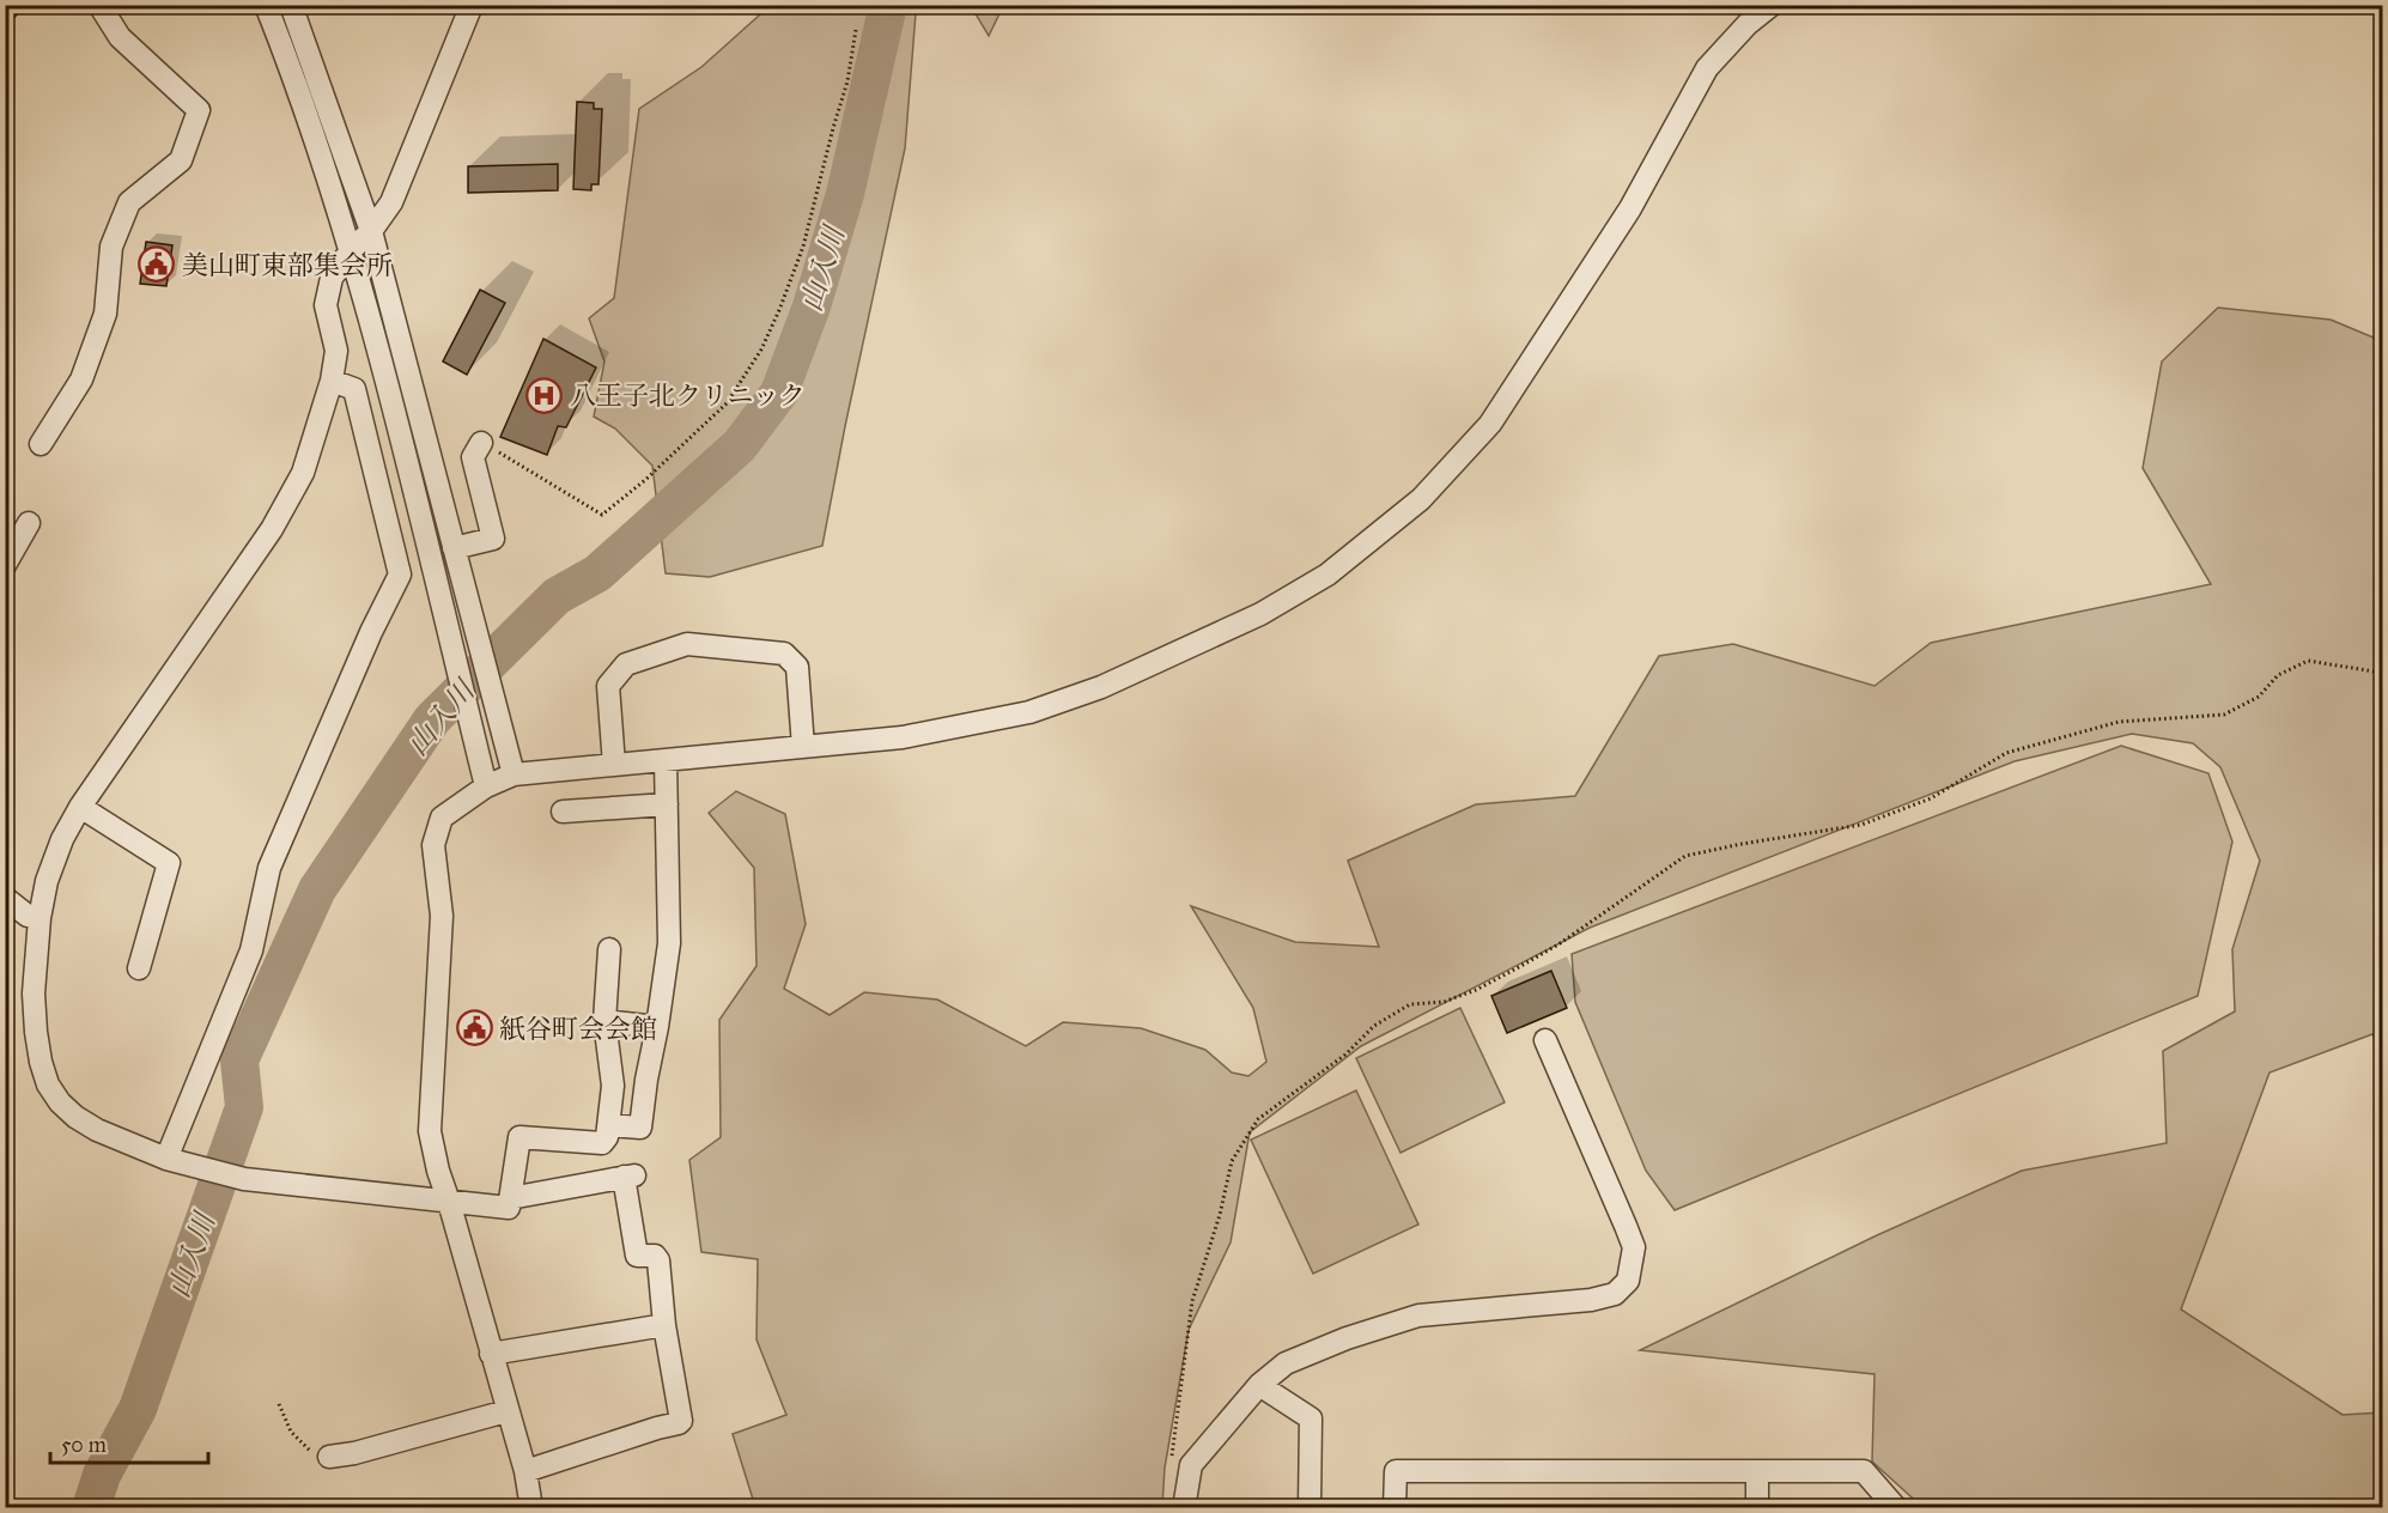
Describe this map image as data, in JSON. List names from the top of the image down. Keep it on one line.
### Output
{"water":["山入川"],"places":{"public building":["美山町東部集会所","紙谷町会会館"],"hospital":["八王子北クリニック"]},"scale_bar":"50 m"}
